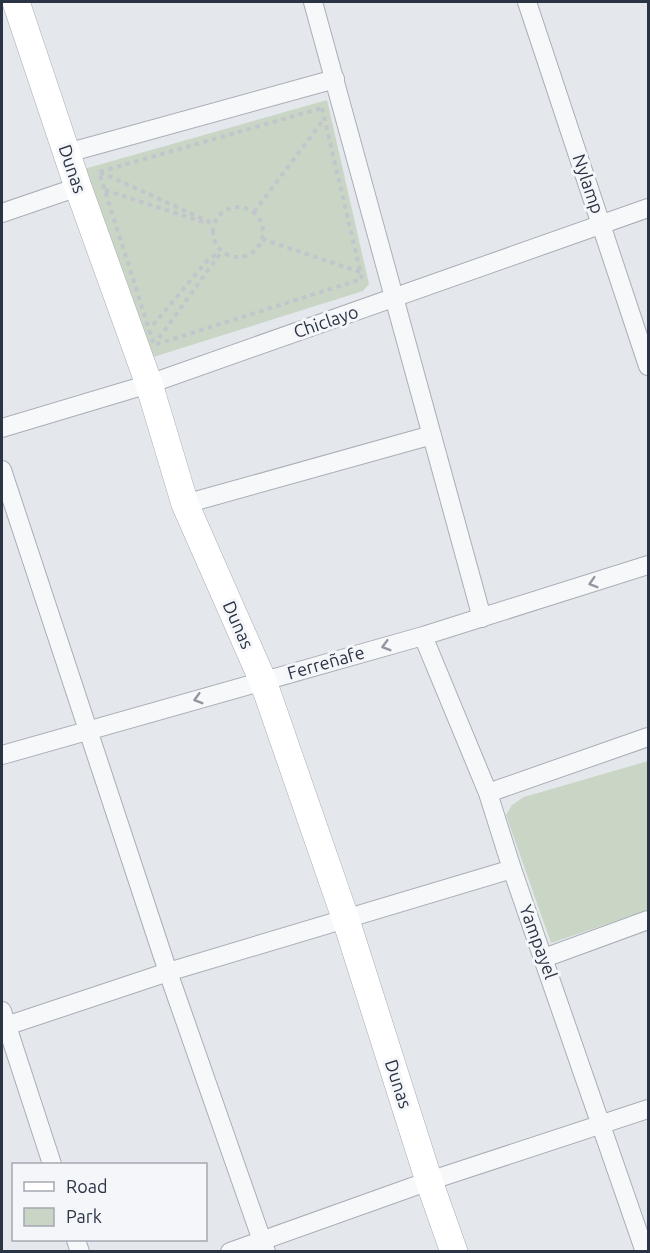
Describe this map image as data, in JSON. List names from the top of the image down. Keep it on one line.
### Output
{"streets":{"street":["Dunas","Nylamp","Chiclayo","Ferreñafe","Yampayel"]},"crossings":[["Dunas","Chiclayo"],["Dunas","Ferreñafe"],["Nylamp","Chiclayo"],["Ferreñafe","Yampayel"]],"one_way":["Ferreñafe"],"legend":["Road","Park"]}
